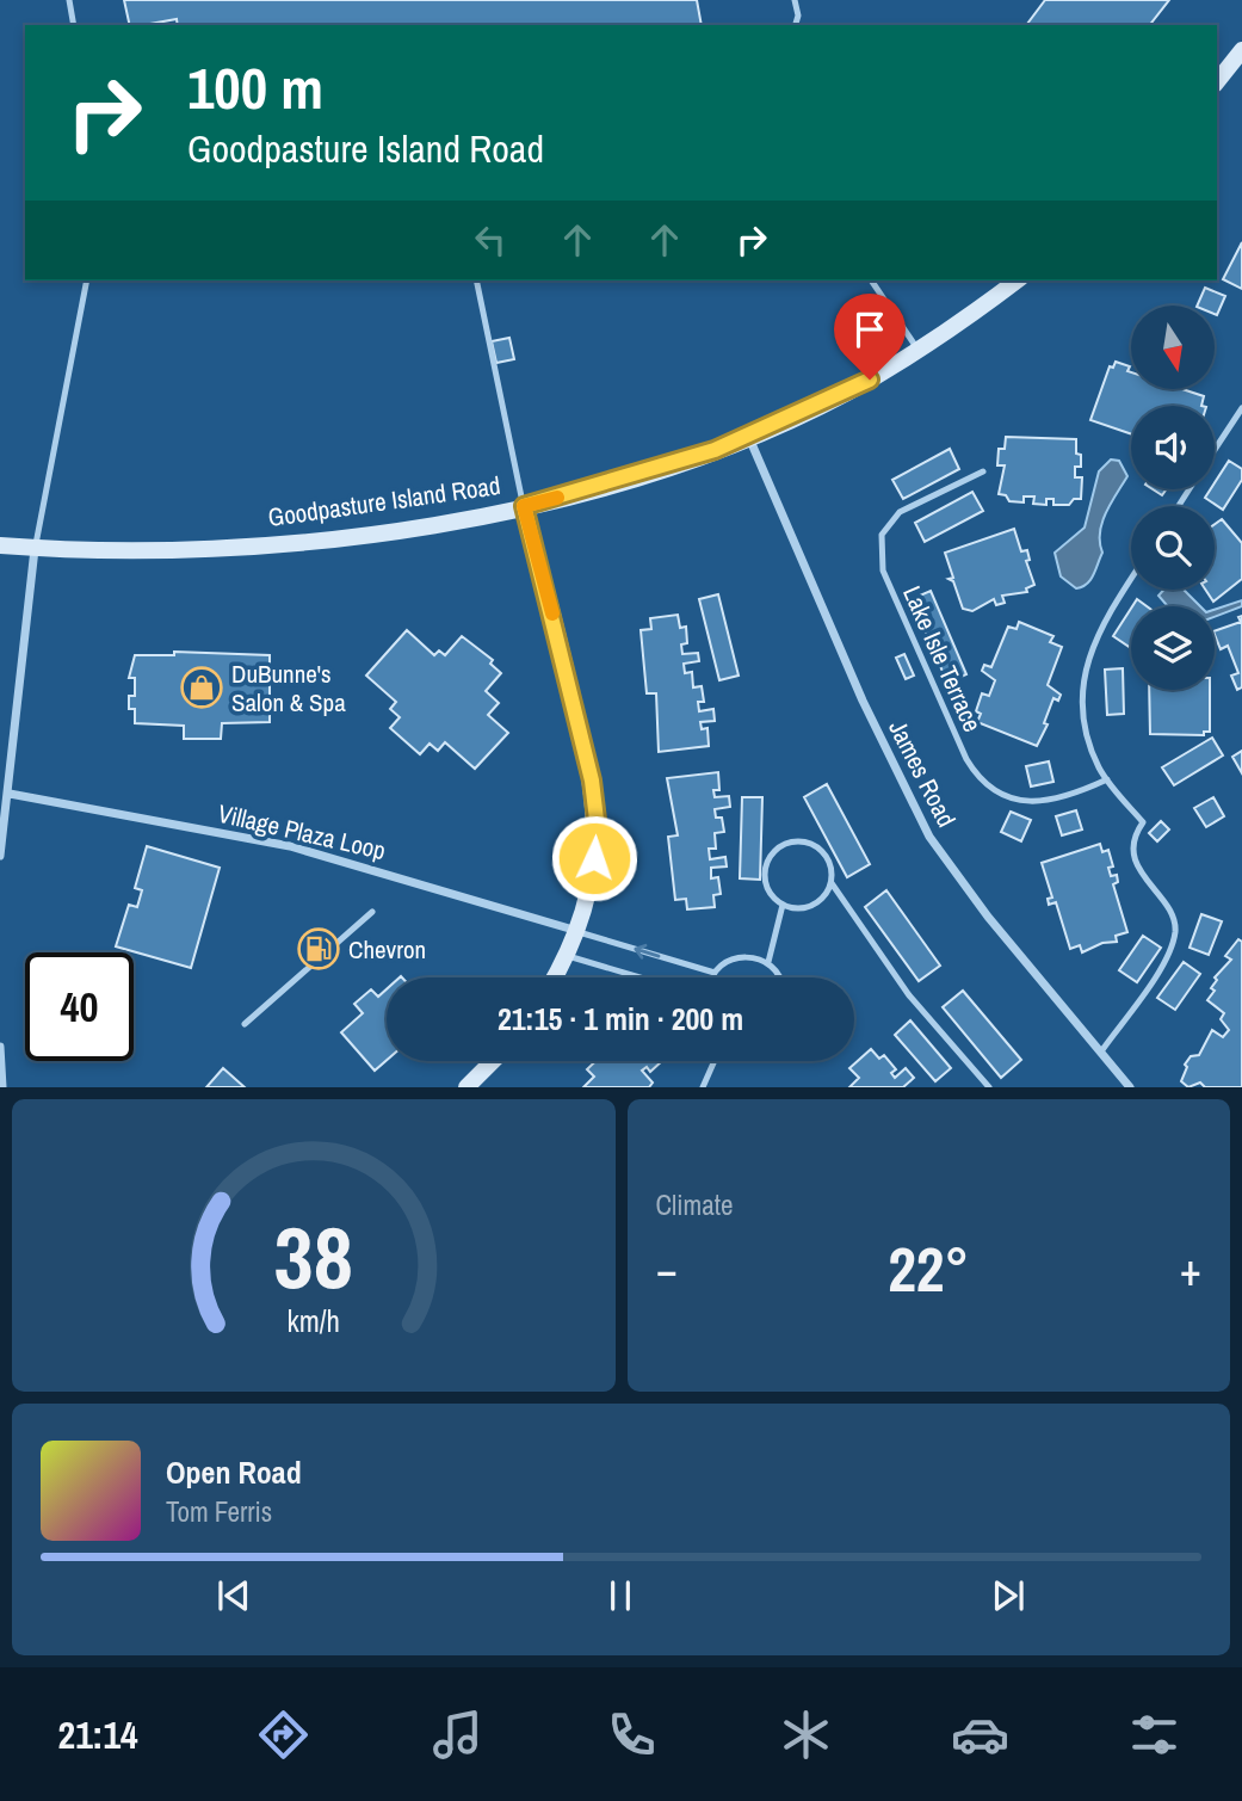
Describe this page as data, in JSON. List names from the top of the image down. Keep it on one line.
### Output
{"streets":{"main road":["Goodpasture Island Road"],"street":["James Road","Village Plaza Loop"],"lane":["Lake Isle Terrace"]},"crossings":[["Goodpasture Island Road","James Road"]],"places":{"shop":["DuBunne's Salon & Spa"],"fuel station":["Chevron"]},"north":"bottom","page":{"turn":["100 m","Goodpasture Island Road"],"limit":"40","trip":"21:15 · 1 min · 200 m","tile":"Climate","heat":["−","22°","+"],"song":["Open Road","Tom Ferris"],"tabs":"21:14","gauge":["38","km/h"]}}
